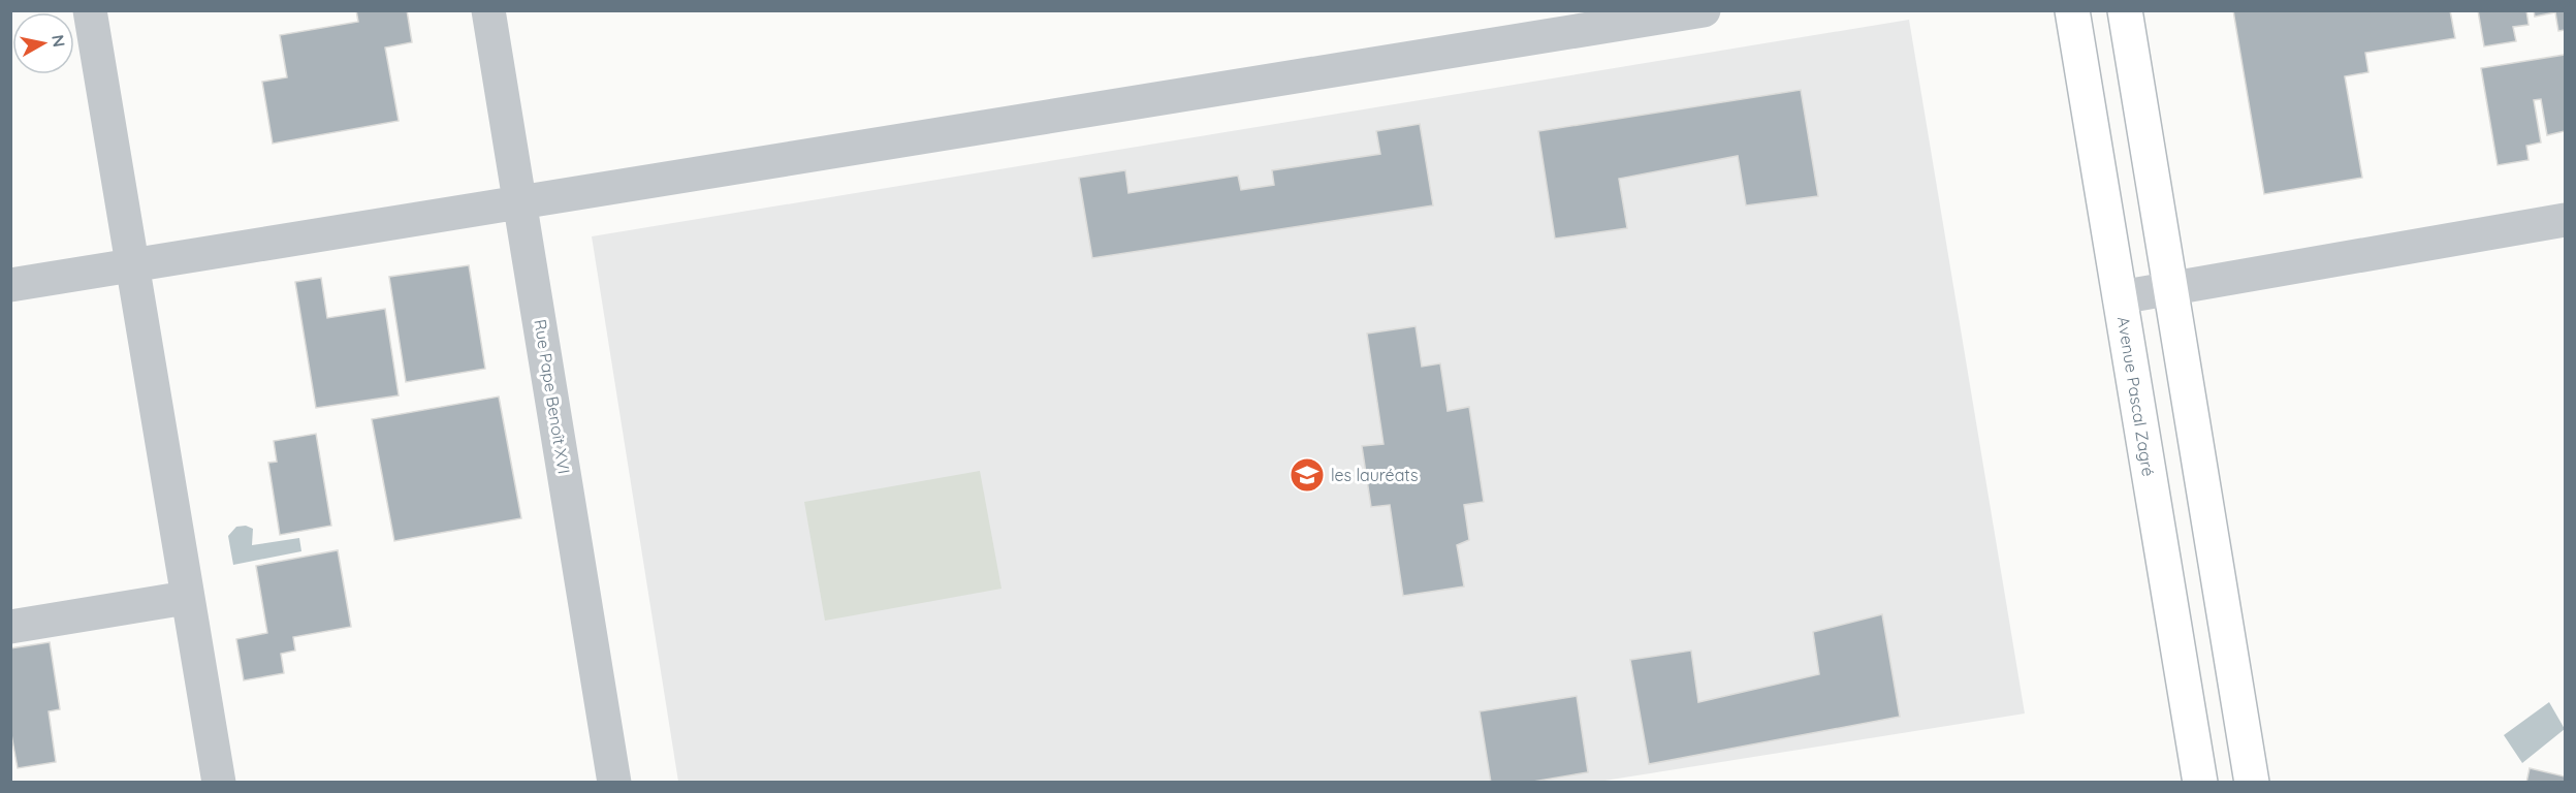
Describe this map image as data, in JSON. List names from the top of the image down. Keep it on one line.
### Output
{"streets":{"main road":["Avenue Pascal Zagré"],"street":["Rue Pape Benoît XVI"]},"places":{"school or university":["les lauréats"]},"north":"right"}
